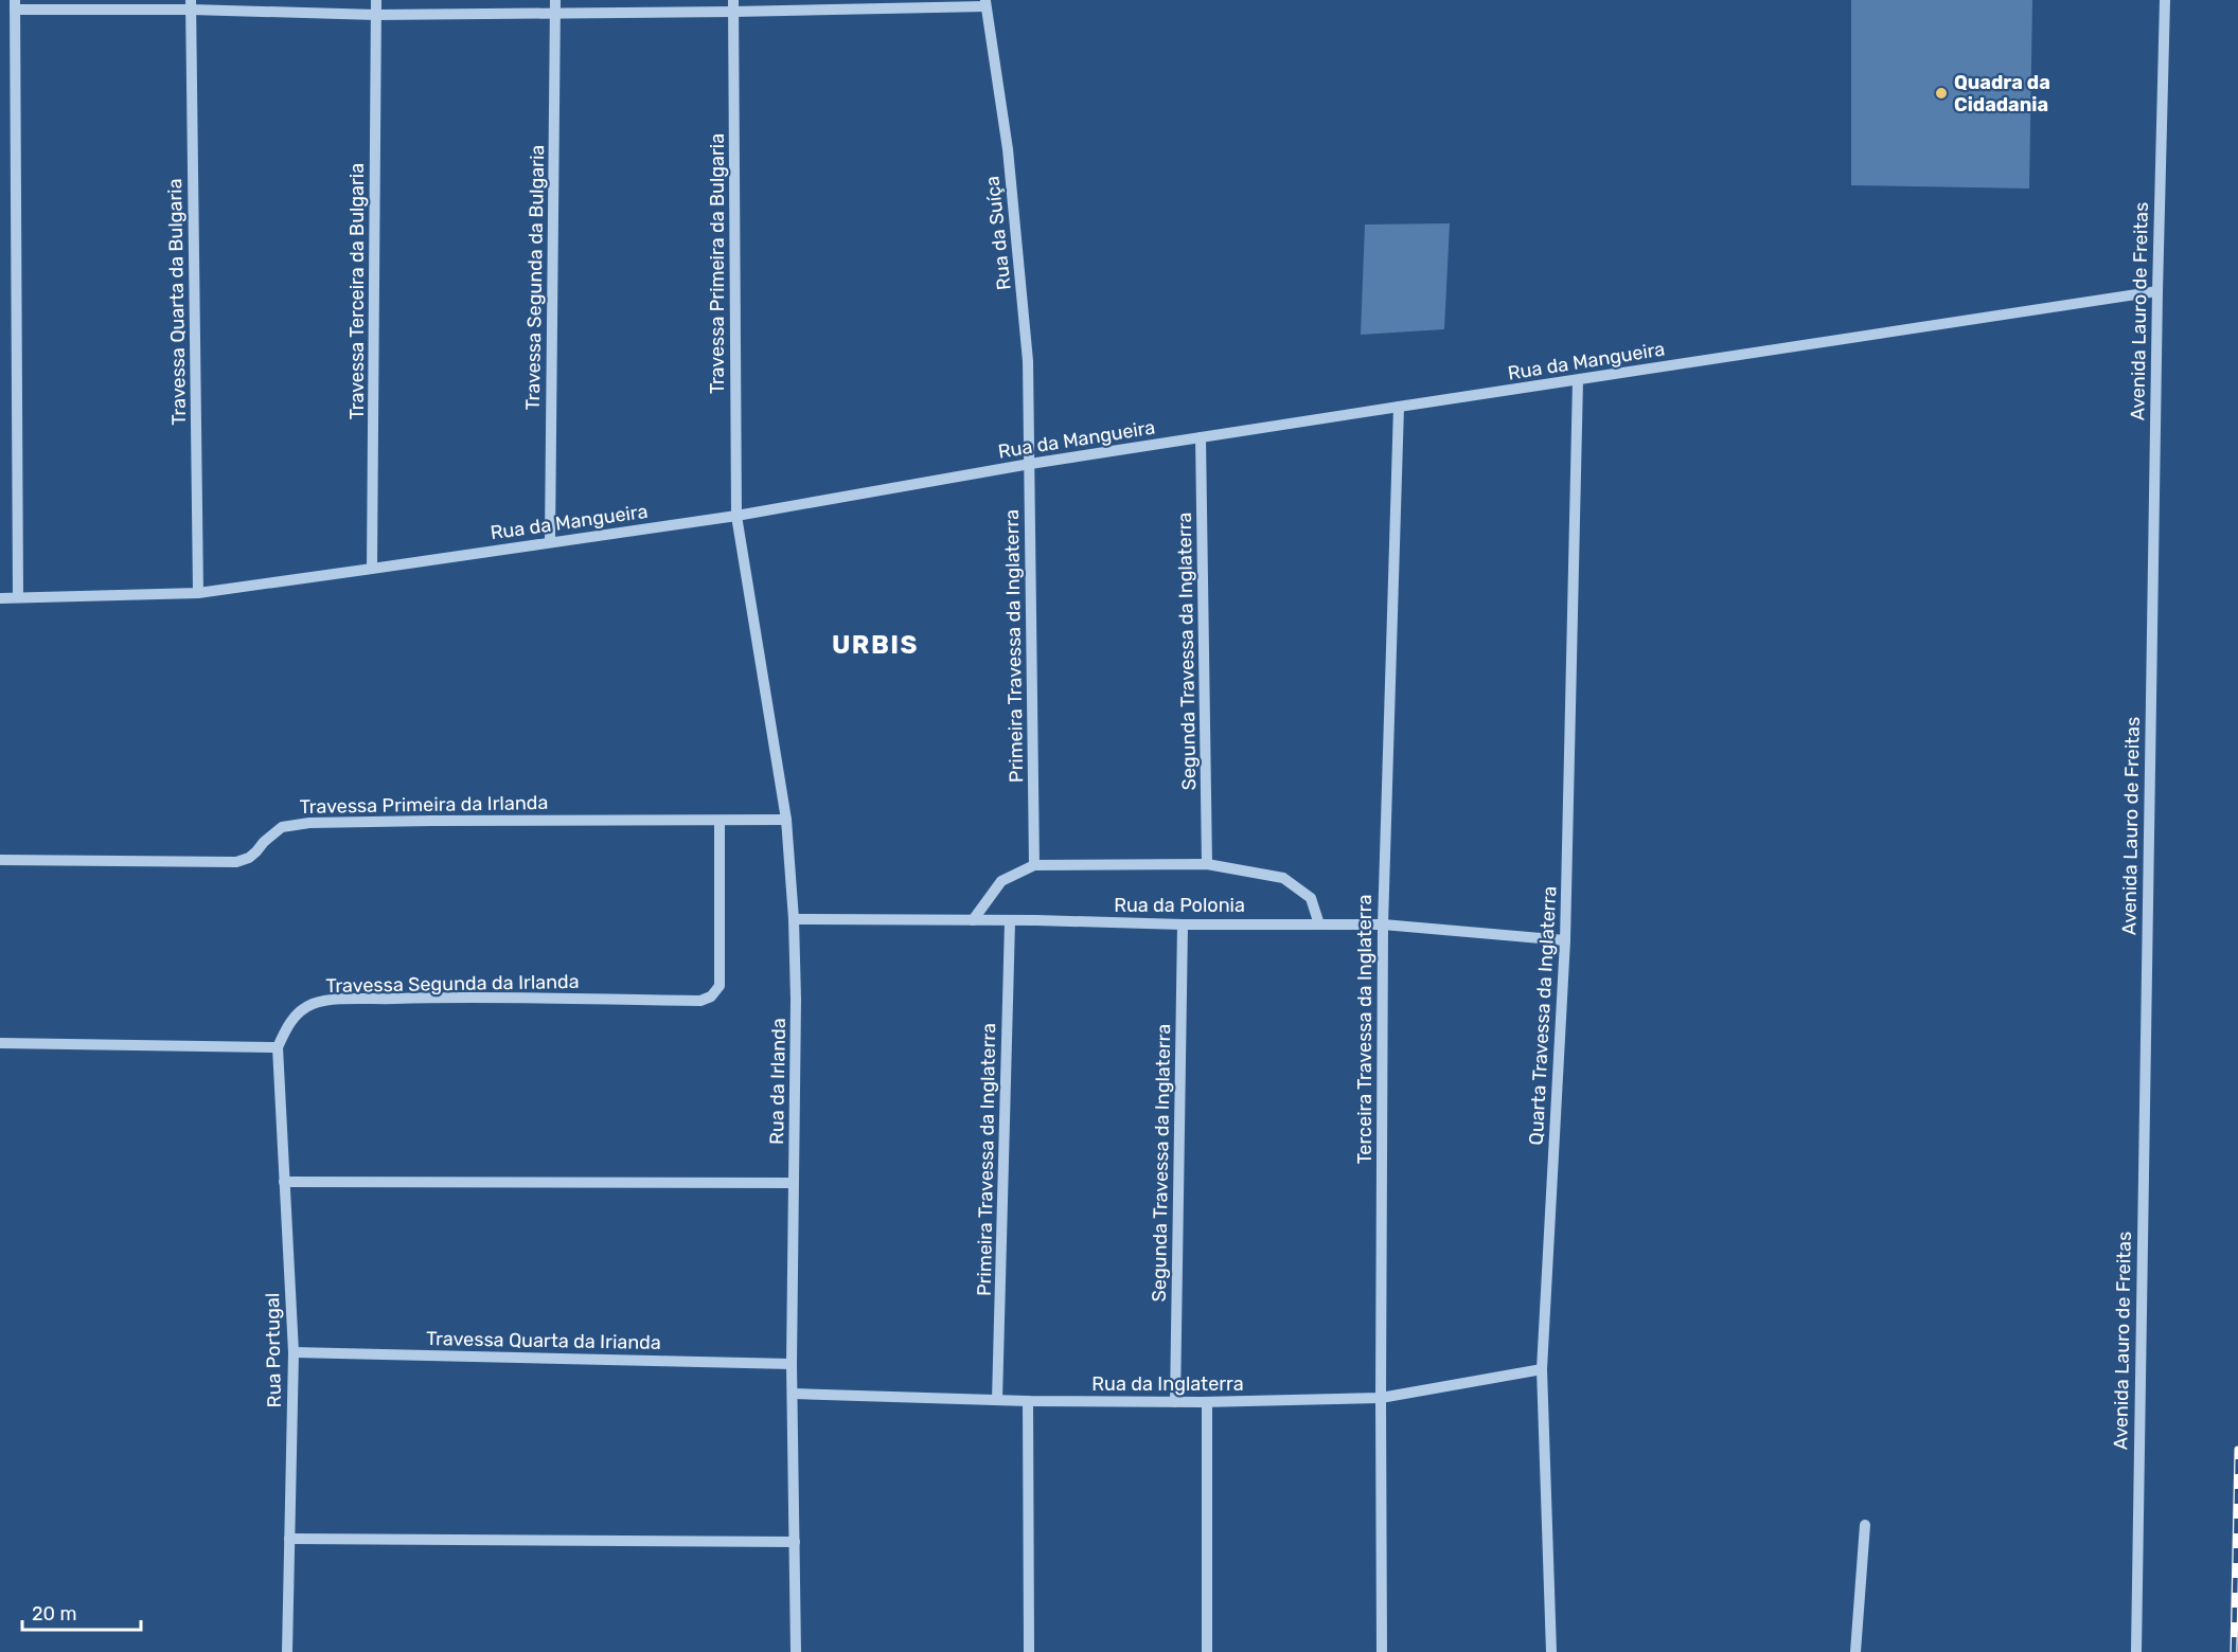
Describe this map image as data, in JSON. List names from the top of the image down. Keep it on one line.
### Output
{"streets":{"street":["Rua da Suíça","Travessa Primeira da Bulgaria","Travessa Segunda da Bulgaria","Travessa Terceira da Bulgaria","Travessa Quarta da Bulgaria","Avenida Lauro de Freitas","Rua da Mangueira","Primeira Travessa da Inglaterra","Segunda Travessa da Inglaterra","Travessa Primeira da Irlanda","Rua da Polonia","Travessa Segunda da Irlanda","Quarta Travessa da Inglaterra","Terceira Travessa da Inglaterra","Rua da Irlanda","Travessa Quarta da Irianda","Rua Portugal","Rua da Inglaterra"]},"crossings":[["Rua da Suíça","Rua da Mangueira"],["Rua da Suíça","Primeira Travessa da Inglaterra"],["Travessa Primeira da Bulgaria","Rua da Mangueira"],["Travessa Primeira da Bulgaria","Rua da Irlanda"],["Travessa Segunda da Bulgaria","Rua da Mangueira"],["Travessa Terceira da Bulgaria","Rua da Mangueira"],["Travessa Quarta da Bulgaria","Rua da Mangueira"],["Avenida Lauro de Freitas","Rua da Mangueira"],["Rua da Mangueira","Primeira Travessa da Inglaterra"],["Rua da Mangueira","Segunda Travessa da Inglaterra"],["Rua da Mangueira","Quarta Travessa da Inglaterra"],["Rua da Mangueira","Terceira Travessa da Inglaterra"],["Rua da Mangueira","Rua da Irlanda"],["Primeira Travessa da Inglaterra","Rua da Polonia"],["Primeira Travessa da Inglaterra","Rua da Inglaterra"],["Segunda Travessa da Inglaterra","Rua da Polonia"],["Segunda Travessa da Inglaterra","Rua da Inglaterra"],["Travessa Primeira da Irlanda","Travessa Segunda da Irlanda"],["Travessa Primeira da Irlanda","Rua da Irlanda"],["Rua da Polonia","Quarta Travessa da Inglaterra"],["Rua da Polonia","Terceira Travessa da Inglaterra"],["Rua da Polonia","Rua da Irlanda"],["Travessa Segunda da Irlanda","Rua Portugal"],["Quarta Travessa da Inglaterra","Rua da Inglaterra"],["Terceira Travessa da Inglaterra","Rua da Inglaterra"],["Rua da Irlanda","Travessa Quarta da Irianda"],["Rua da Irlanda","Rua da Inglaterra"],["Travessa Quarta da Irianda","Rua Portugal"]],"districts":["URBIS"],"places":["Quadra da Cidadania"],"scale_bar":"20 m"}
